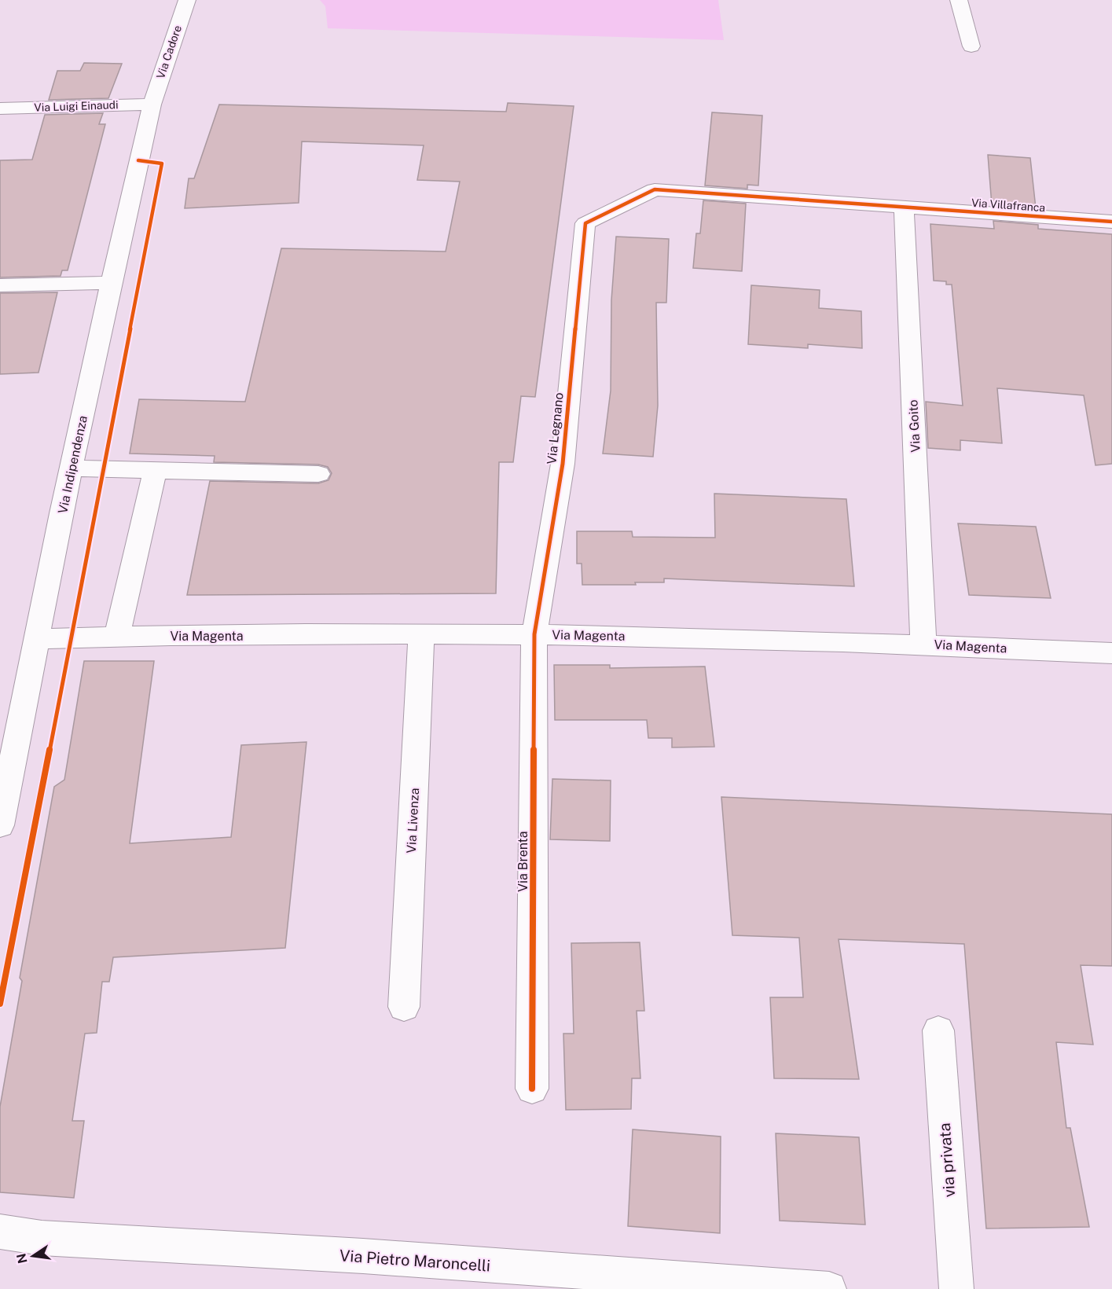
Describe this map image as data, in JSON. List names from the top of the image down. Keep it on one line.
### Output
{"streets":{"street":["Via Cadore","Via Luigi Einaudi","Via Villafranca","Via Goito","Via Legnano","Via Indipendenza","Via Magenta","Via Livenza","Via Brenta","via privata","Via Pietro Maroncelli"]},"crossings":[["Via Cadore","Via Luigi Einaudi"],["Via Cadore","Via Indipendenza"],["Via Luigi Einaudi","Via Indipendenza"],["Via Villafranca","Via Goito"],["Via Villafranca","Via Legnano"],["Via Goito","Via Magenta"],["Via Legnano","Via Magenta"],["Via Legnano","Via Brenta"],["Via Indipendenza","Via Magenta"],["Via Magenta","Via Livenza"],["Via Magenta","Via Brenta"]],"north":"left"}
